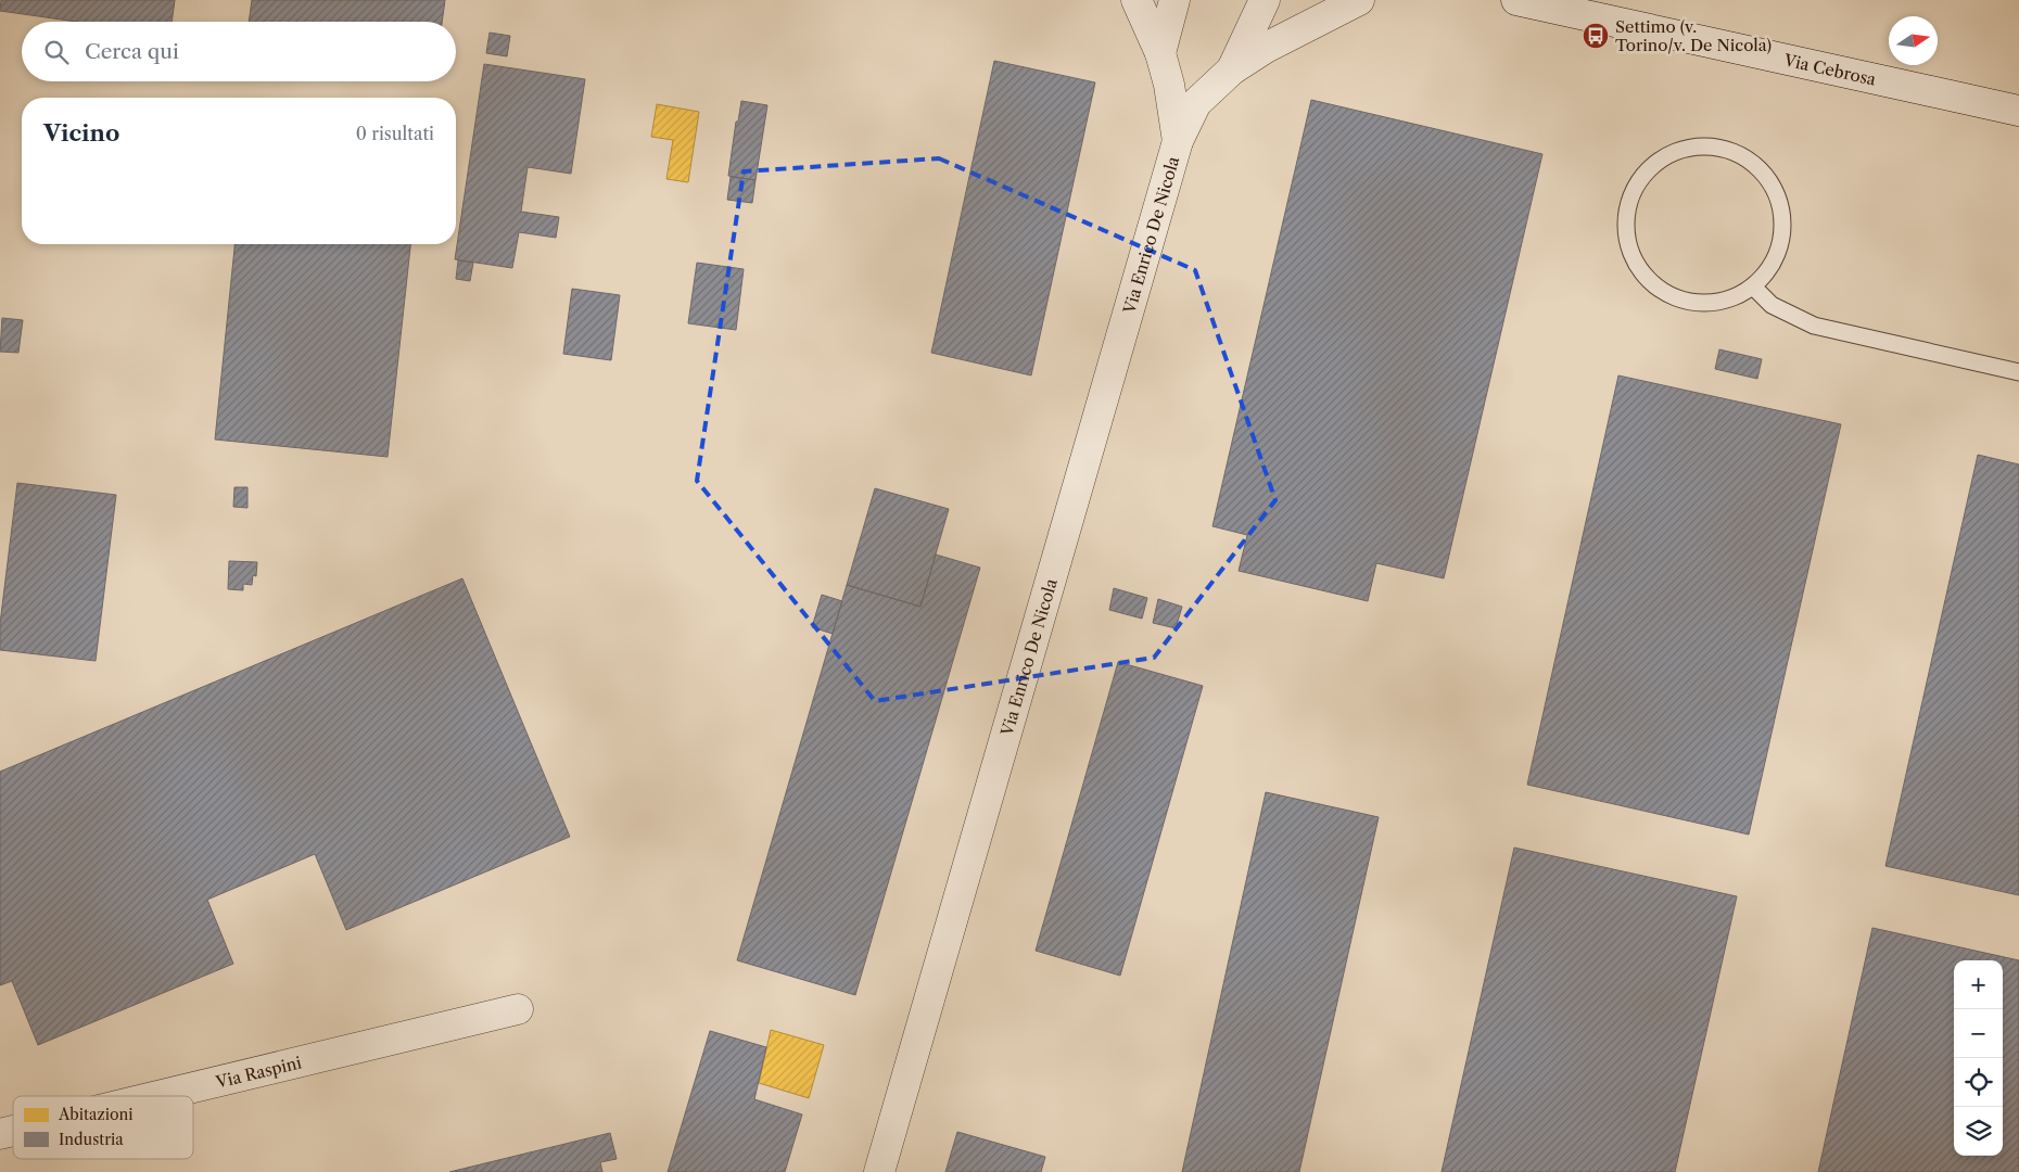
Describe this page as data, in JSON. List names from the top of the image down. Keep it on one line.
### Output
{"streets":{"street":["Via Cebrosa","Via Enrico De Nicola","Via Raspini"]},"places":{"bus stop":["Settimo (v. Torino/v. De Nicola)"]},"legend":["Abitazioni","Industria"],"north":"right","page":{"search":"Cerca qui","heading":["Vicino","0 risultati"],"map_buttons":["+","−"]}}
